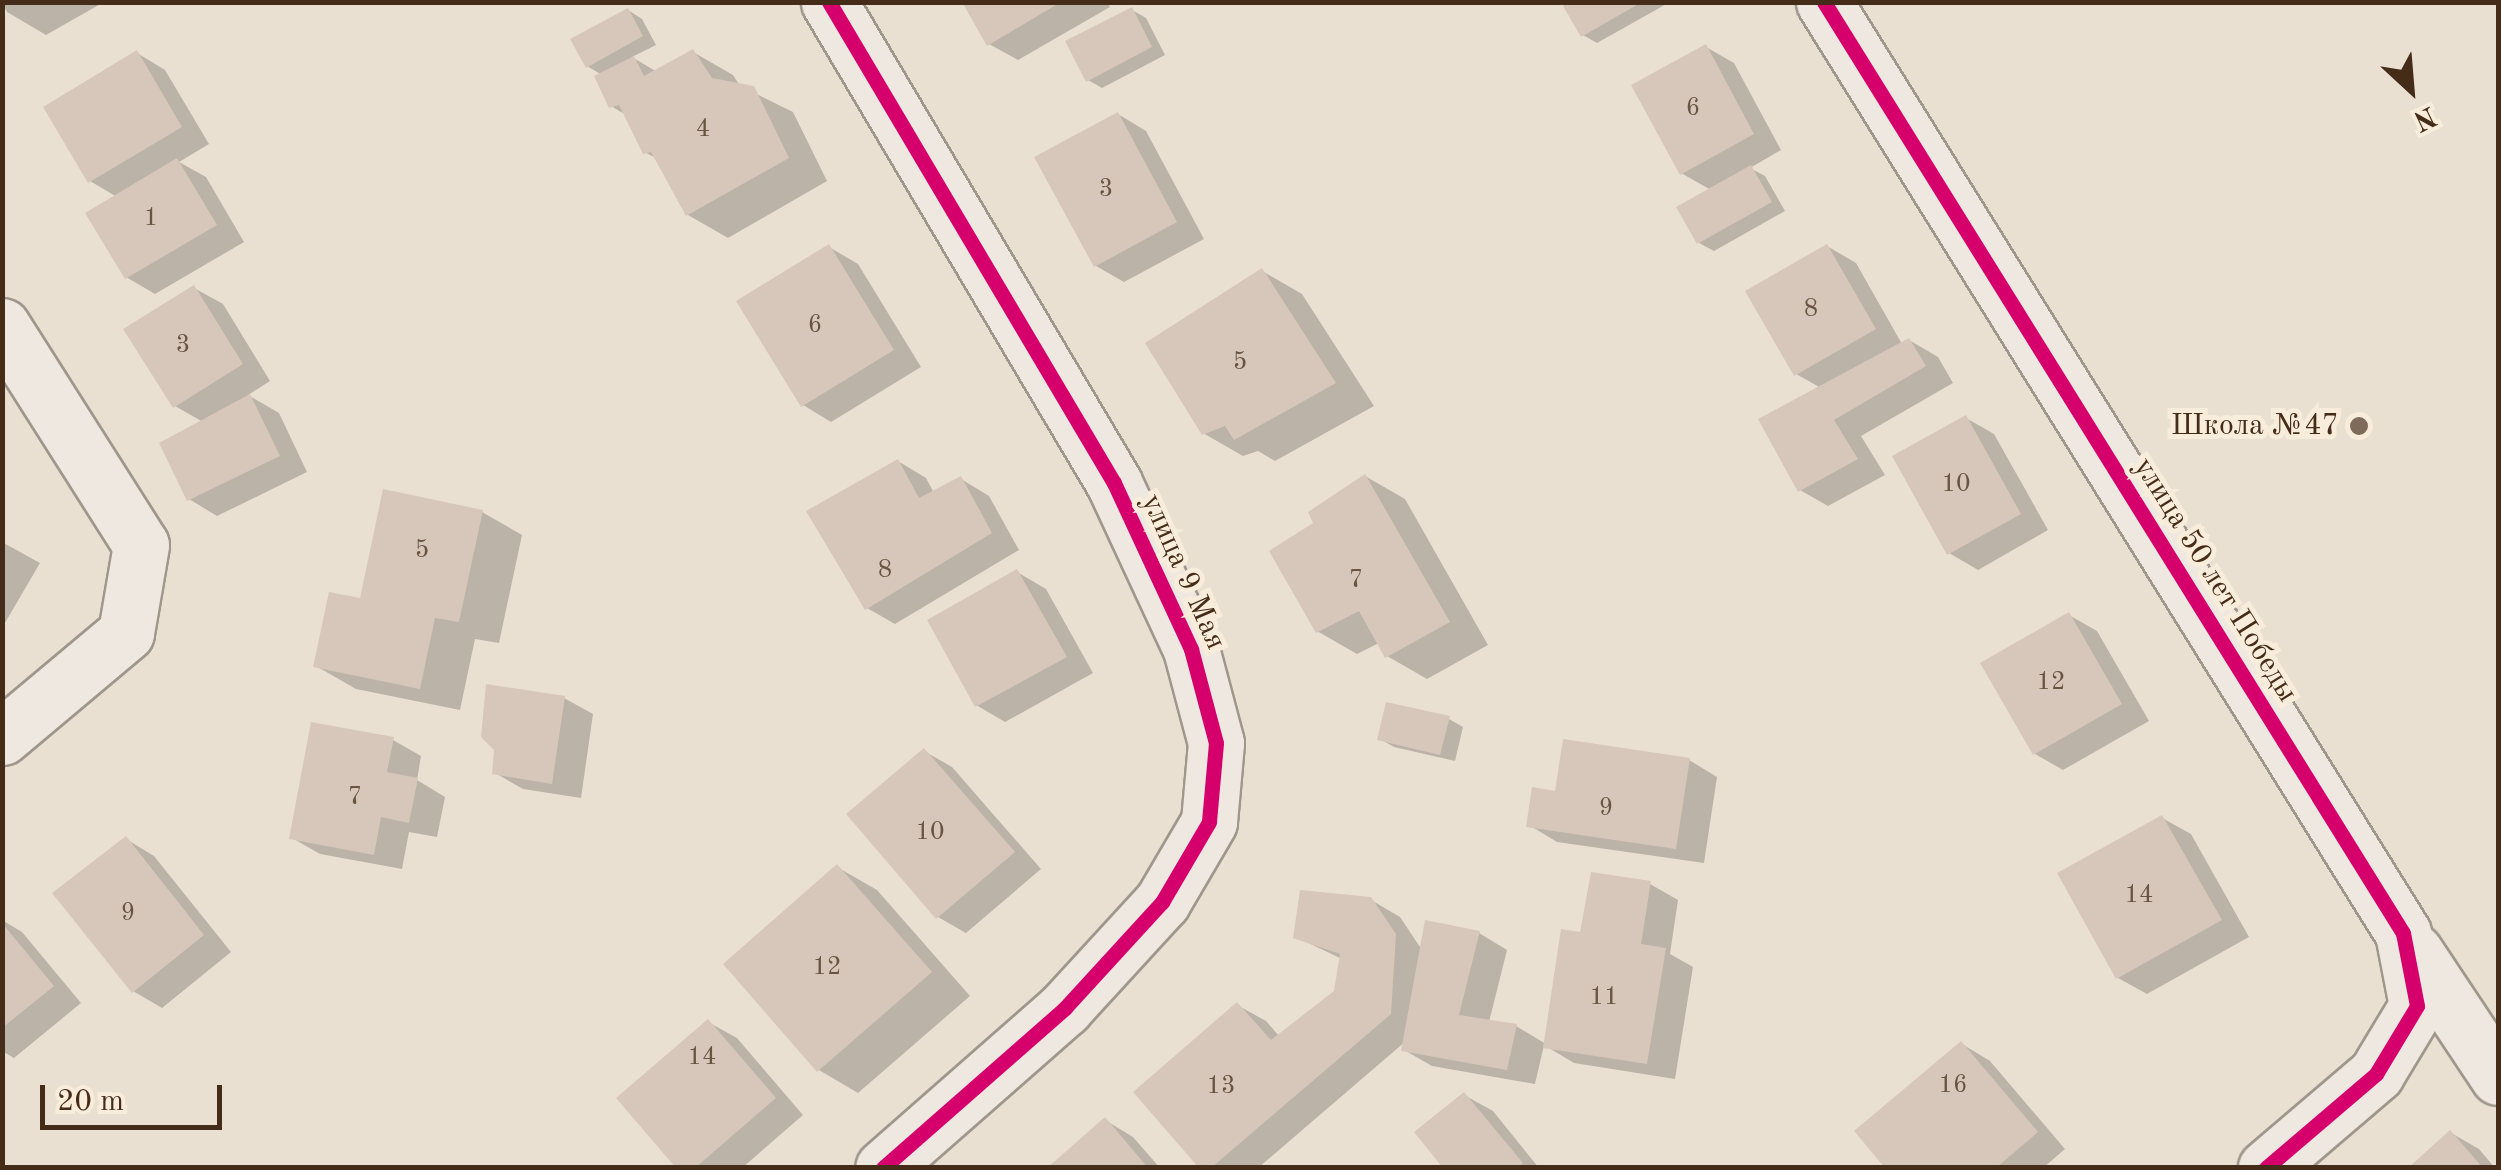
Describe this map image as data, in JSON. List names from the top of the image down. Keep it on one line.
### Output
{"streets":{"street":["улица 9 Мая","улица 50 лет Победы"]},"places":["Школа №47"],"house_numbers":["6","4","3","1","8","6","3","5","10","5","8","7","12","7","9","10","14","9","12","11","14","16","13"],"scale_bar":"20 m","north":"bottom right"}
